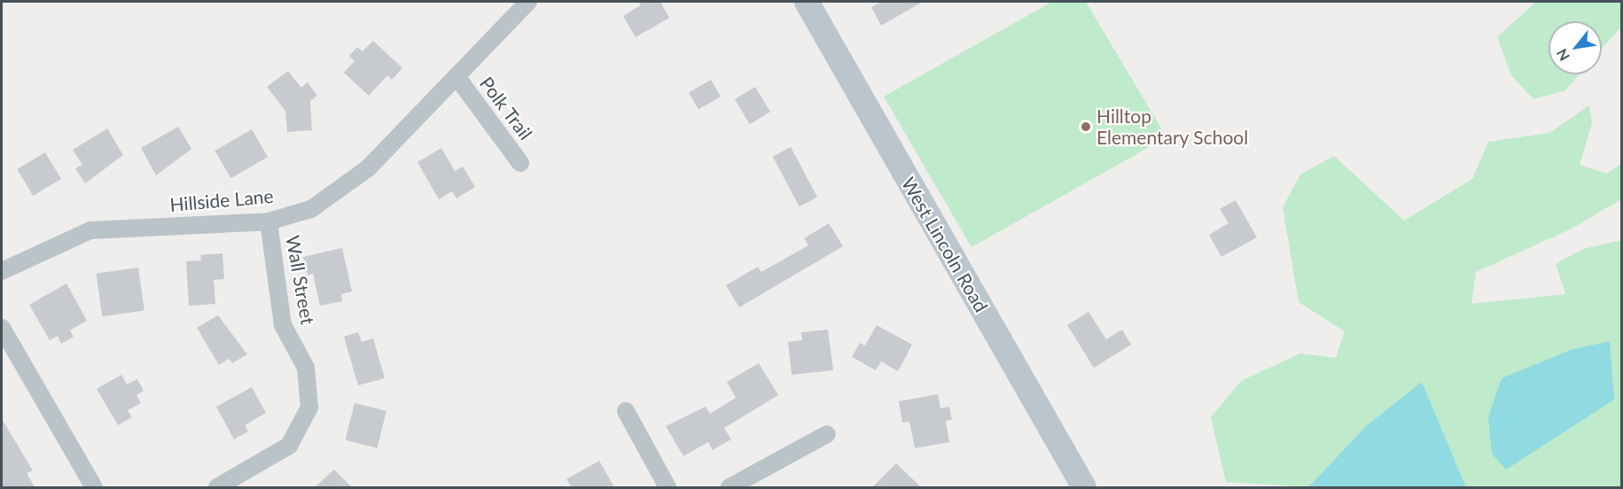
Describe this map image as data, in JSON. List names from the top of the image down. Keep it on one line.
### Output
{"streets":{"street":["Polk Trail","Hillside Lane","West Lincoln Road","Wall Street"]},"crossings":[["Polk Trail","Hillside Lane"],["Hillside Lane","Wall Street"]],"places":["Hilltop Elementary School"],"north":"bottom left"}
